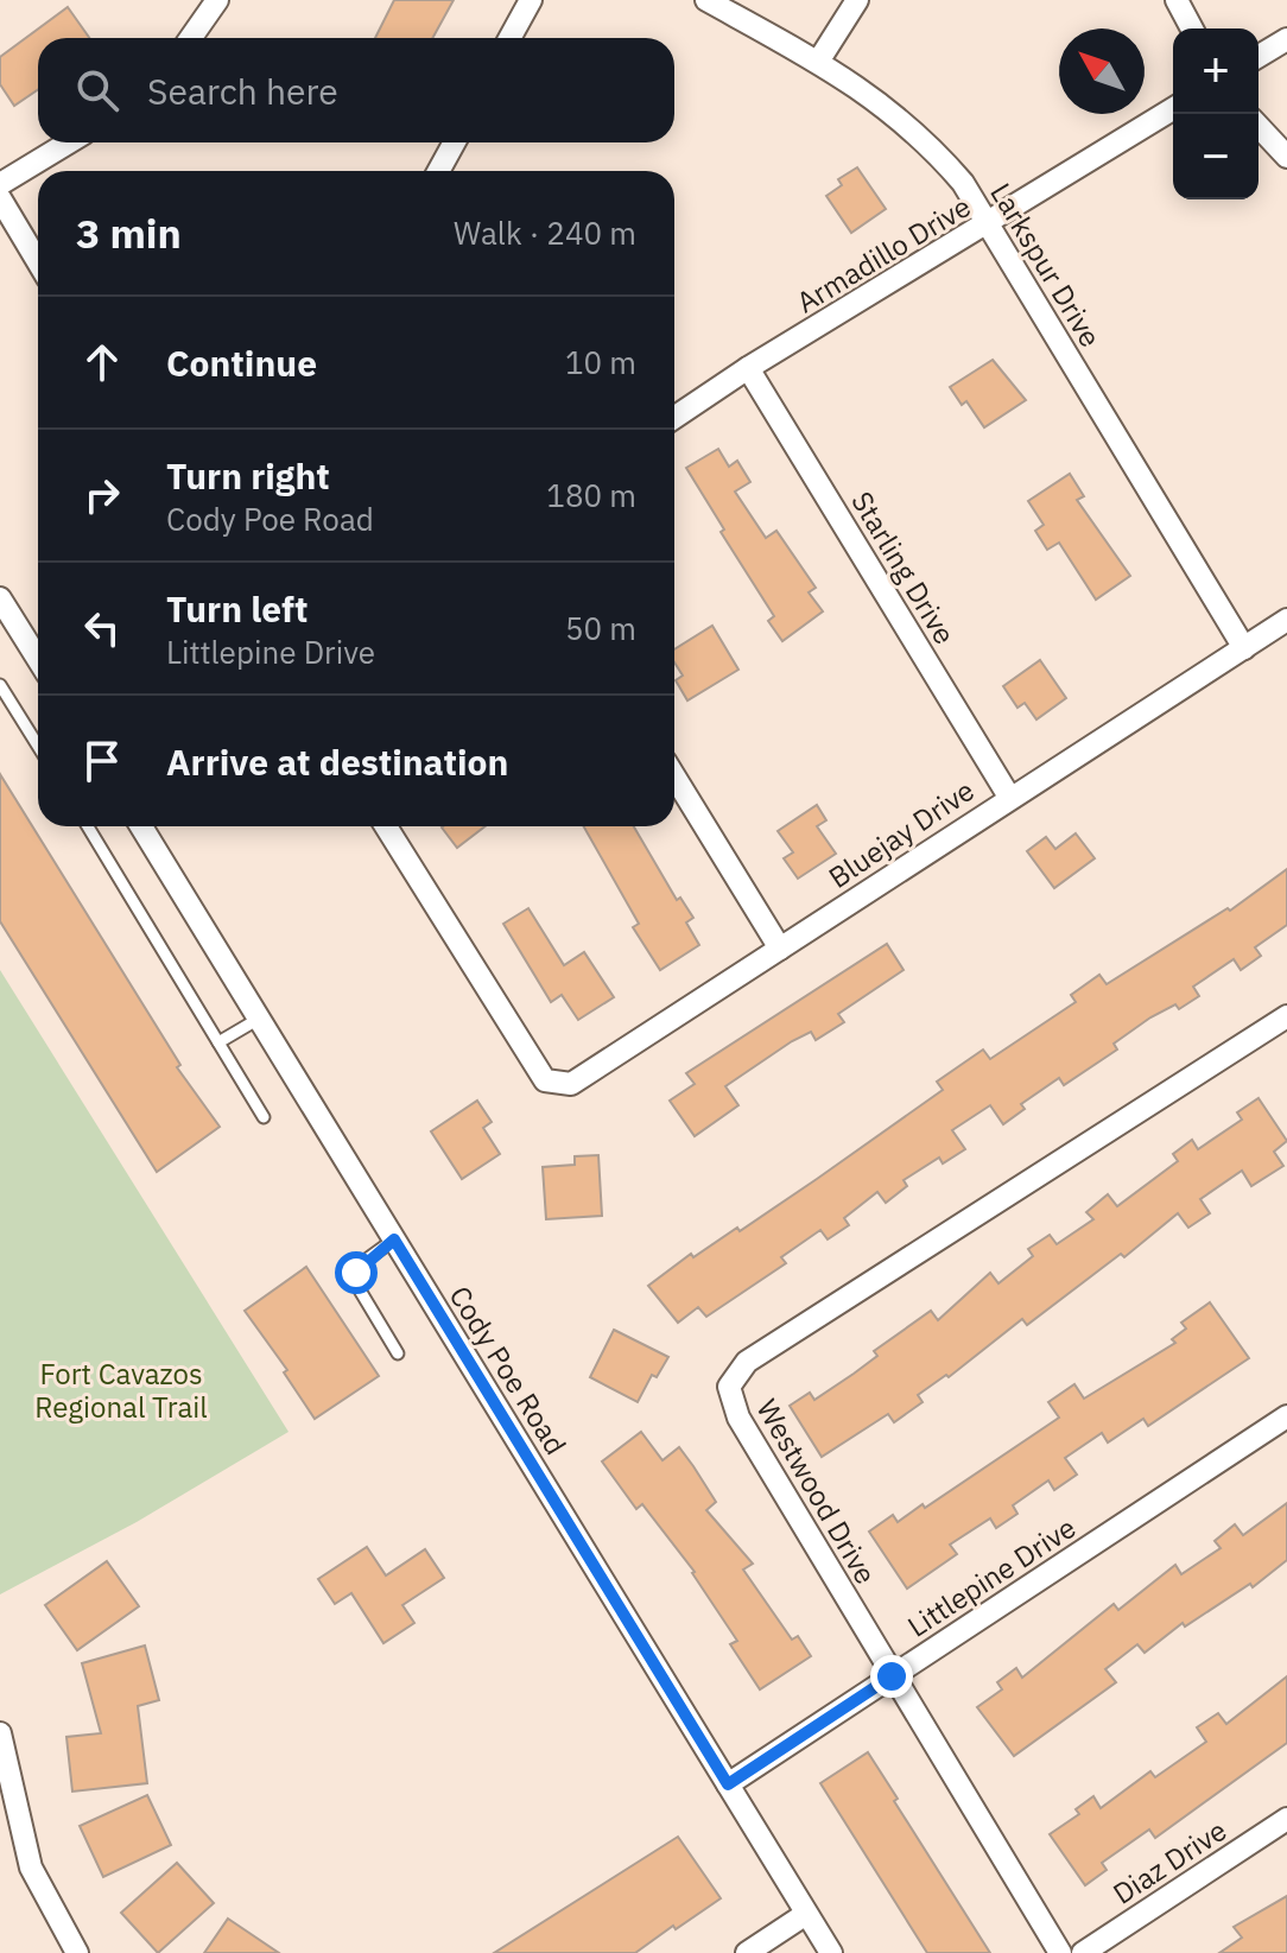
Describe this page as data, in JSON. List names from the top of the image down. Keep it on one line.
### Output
{"streets":{"street":["Armadillo Drive","Larkspur Drive","Starling Drive","Bluejay Drive","Cody Poe Road","Westwood Drive","Littlepine Drive","Diaz Drive"]},"crossings":[["Armadillo Drive","Larkspur Drive"],["Armadillo Drive","Starling Drive"],["Larkspur Drive","Bluejay Drive"],["Starling Drive","Bluejay Drive"],["Cody Poe Road","Littlepine Drive"],["Westwood Drive","Littlepine Drive"]],"parks":["Fort Cavazos Regional Trail"],"north":"top left","page":{"map_buttons":["+","−"],"search":"Search here","heading":["3 min","Walk · 240 m"],"list":[["Continue","10 m"],["Turn right","Cody Poe Road","180 m"],["Turn left","Littlepine Drive","50 m"],"Arrive at destination"]}}
